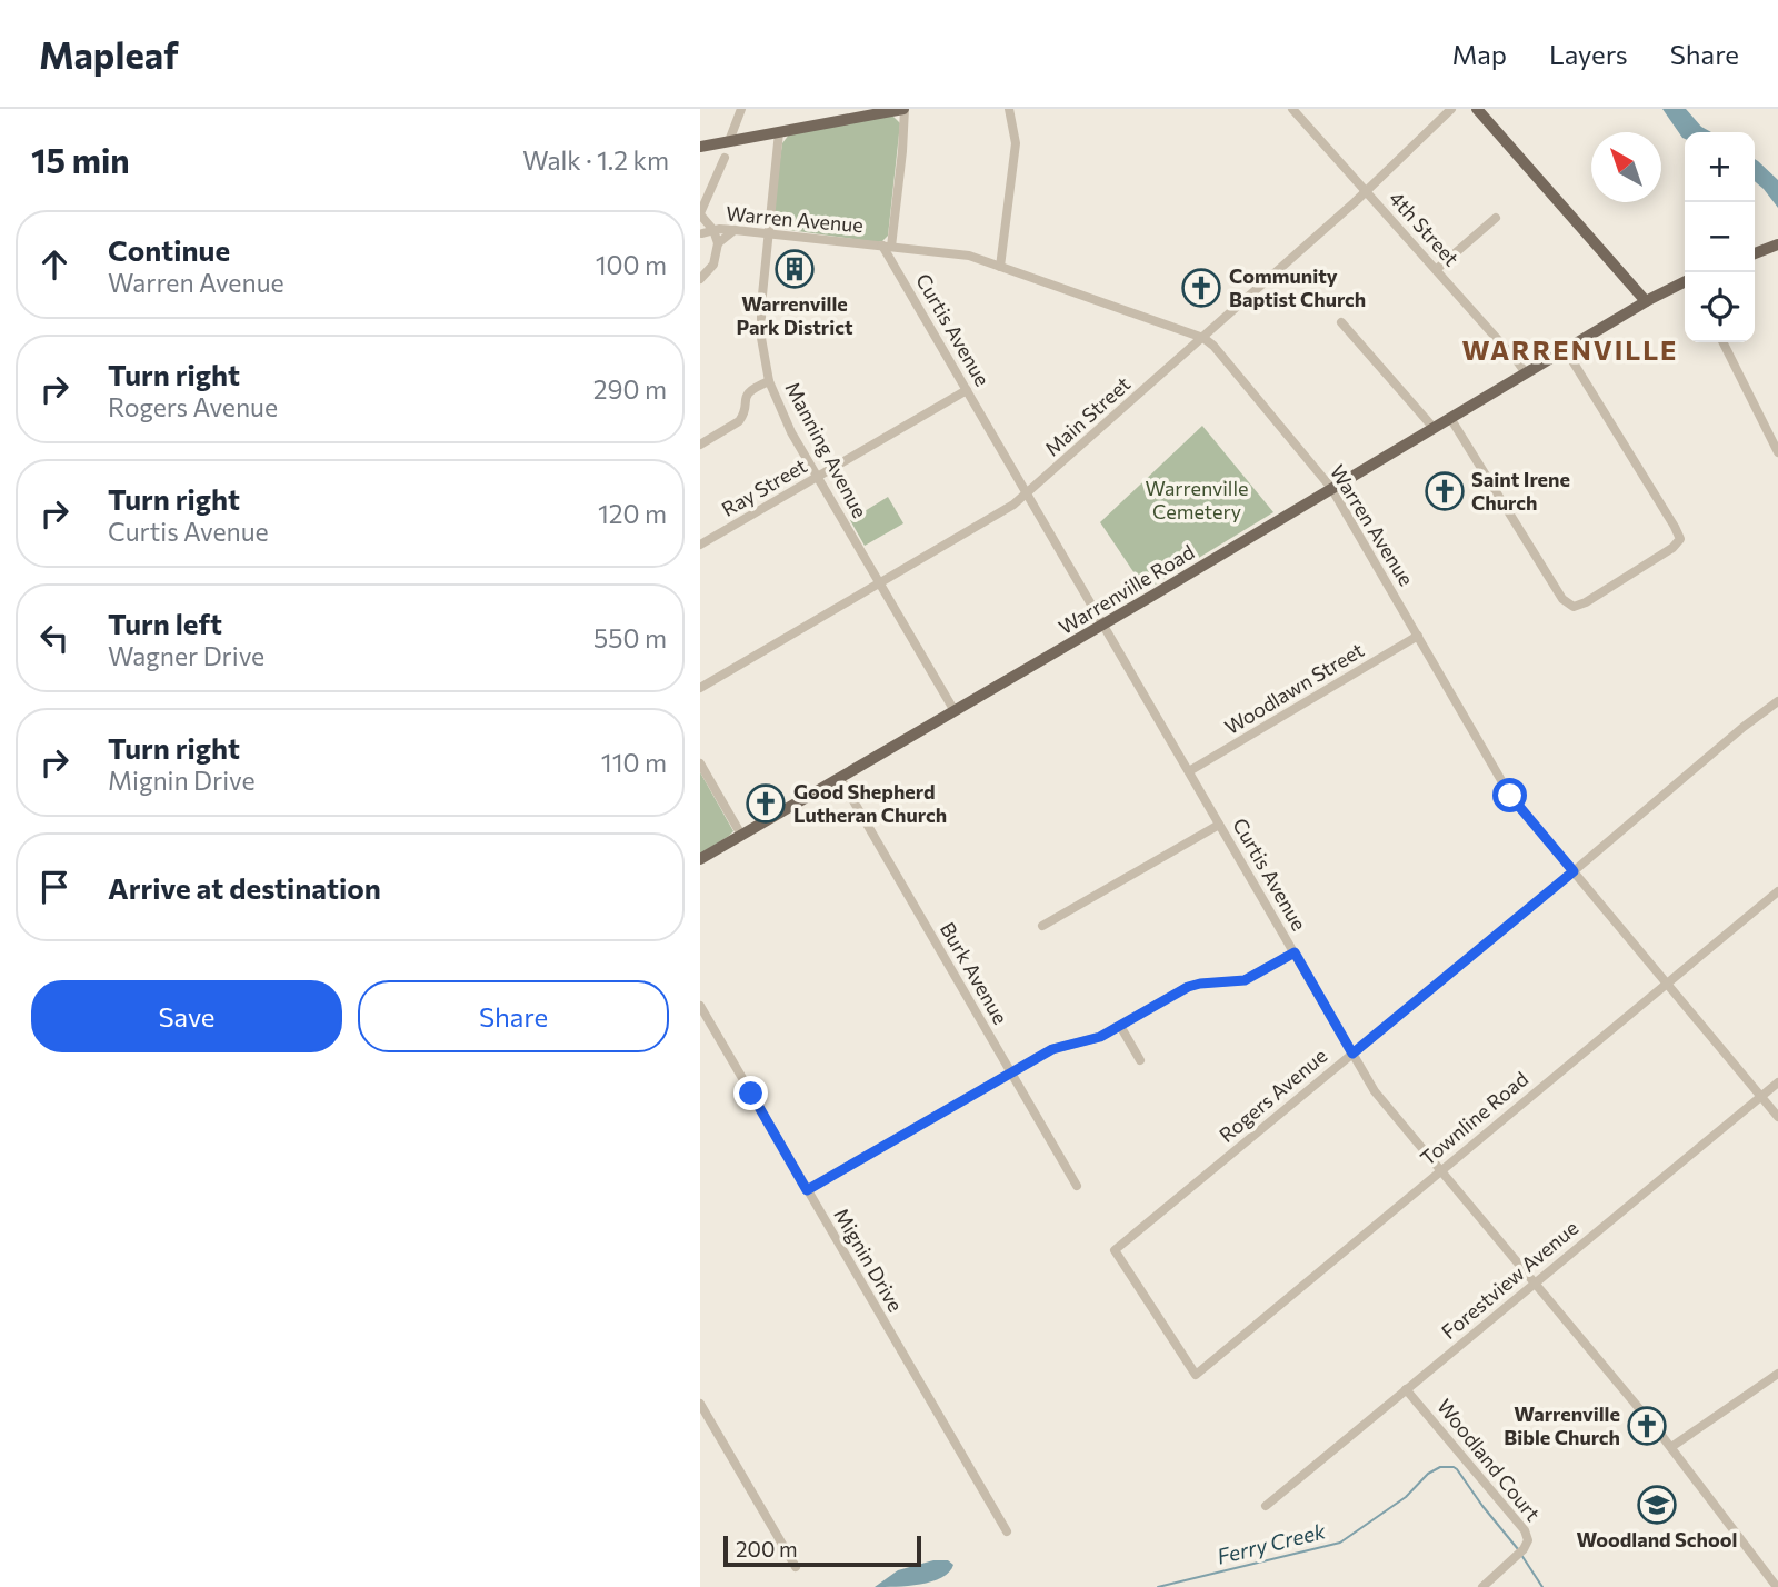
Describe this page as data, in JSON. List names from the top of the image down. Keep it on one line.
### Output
{"streets":{"main road":["Warrenville Road"],"street":["Warren Avenue","4th Street","Curtis Avenue","Main Street","Manning Avenue","Ray Street","Woodlawn Street","Burk Avenue","Rogers Avenue","Townline Road","Mignin Drive","Forestview Avenue","Woodland Court"]},"crossings":[["Warren Avenue","Curtis Avenue"],["Warren Avenue","Main Street"],["Warren Avenue","Manning Avenue"],["Warren Avenue","Warrenville Road"],["Warren Avenue","Woodlawn Street"],["Warren Avenue","Rogers Avenue"],["Warren Avenue","Townline Road"],["Warren Avenue","Forestview Avenue"],["4th Street","Main Street"],["4th Street","Warrenville Road"],["Curtis Avenue","Main Street"],["Curtis Avenue","Ray Street"],["Curtis Avenue","Warrenville Road"],["Curtis Avenue","Woodlawn Street"],["Curtis Avenue","Rogers Avenue"],["Curtis Avenue","Townline Road"],["Curtis Avenue","Forestview Avenue"],["Main Street","Manning Avenue"],["Manning Avenue","Ray Street"],["Manning Avenue","Warrenville Road"],["Warrenville Road","Burk Avenue"],["Rogers Avenue","Townline Road"],["Forestview Avenue","Woodland Court"]],"districts":["WARRENVILLE"],"water":["Ferry Creek"],"parks":["Warrenville Cemetery"],"places":{"building":["Warrenville Park District"],"church":["Community Baptist Church","Saint Irene Church","Good Shepherd Lutheran Church","Warrenville Bible Church"],"school or university":["Woodland School"]},"scale_bar":"200 m","north":"top left","page":{"header":"Mapleaf","nav":["Map","Layers","Share"],"heading":["15 min","Walk · 1.2 km"],"map_buttons":["+","−"],"list":[["Continue","Warren Avenue","100 m"],["Turn right","Rogers Avenue","290 m"],["Turn right","Curtis Avenue","120 m"],["Turn left","Wagner Drive","550 m"],["Turn right","Mignin Drive","110 m"],"Arrive at destination"],"buttons":["Save","Share"],"scale":"200 m"}}
